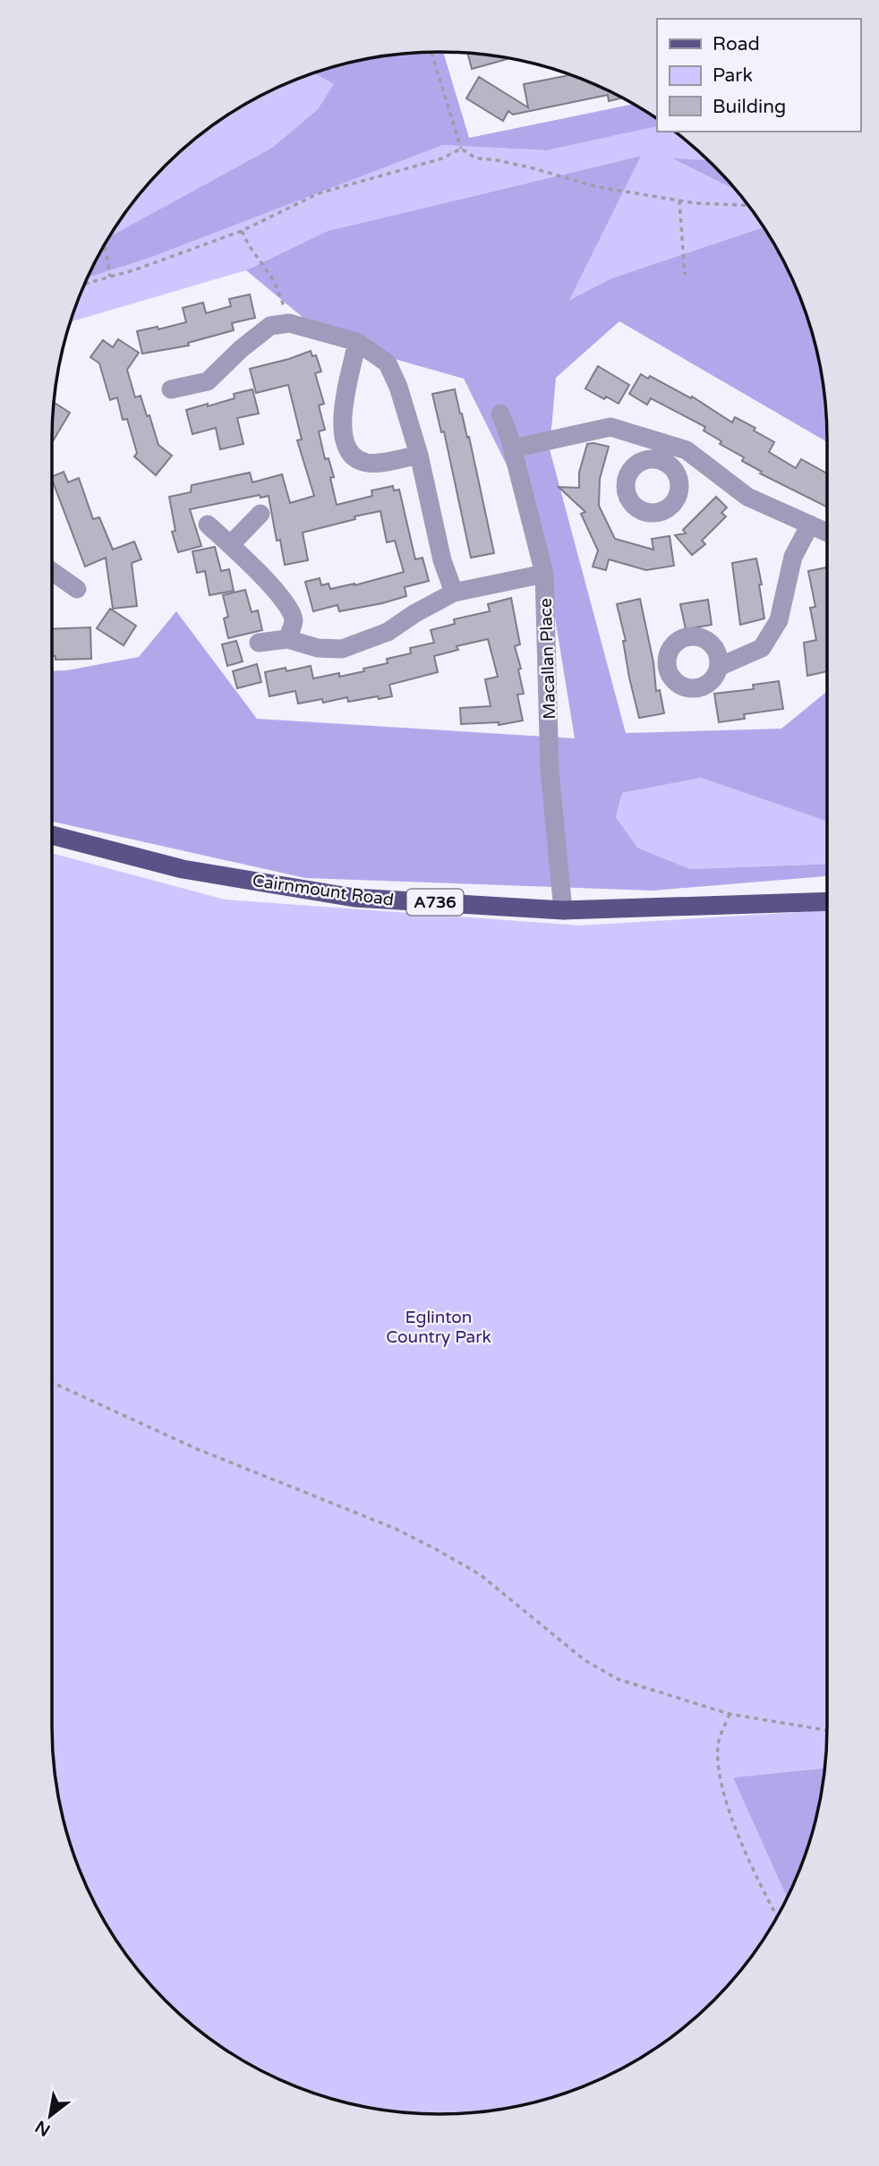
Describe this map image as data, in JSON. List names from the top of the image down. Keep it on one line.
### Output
{"streets":{"main road":["Cairnmount Road","A736"],"street":["Macallan Place"]},"crossings":[["Macallan Place","Cairnmount Road"]],"parks":["Eglinton Country Park"],"legend":["Road","Park","Building"],"north":"bottom left"}
